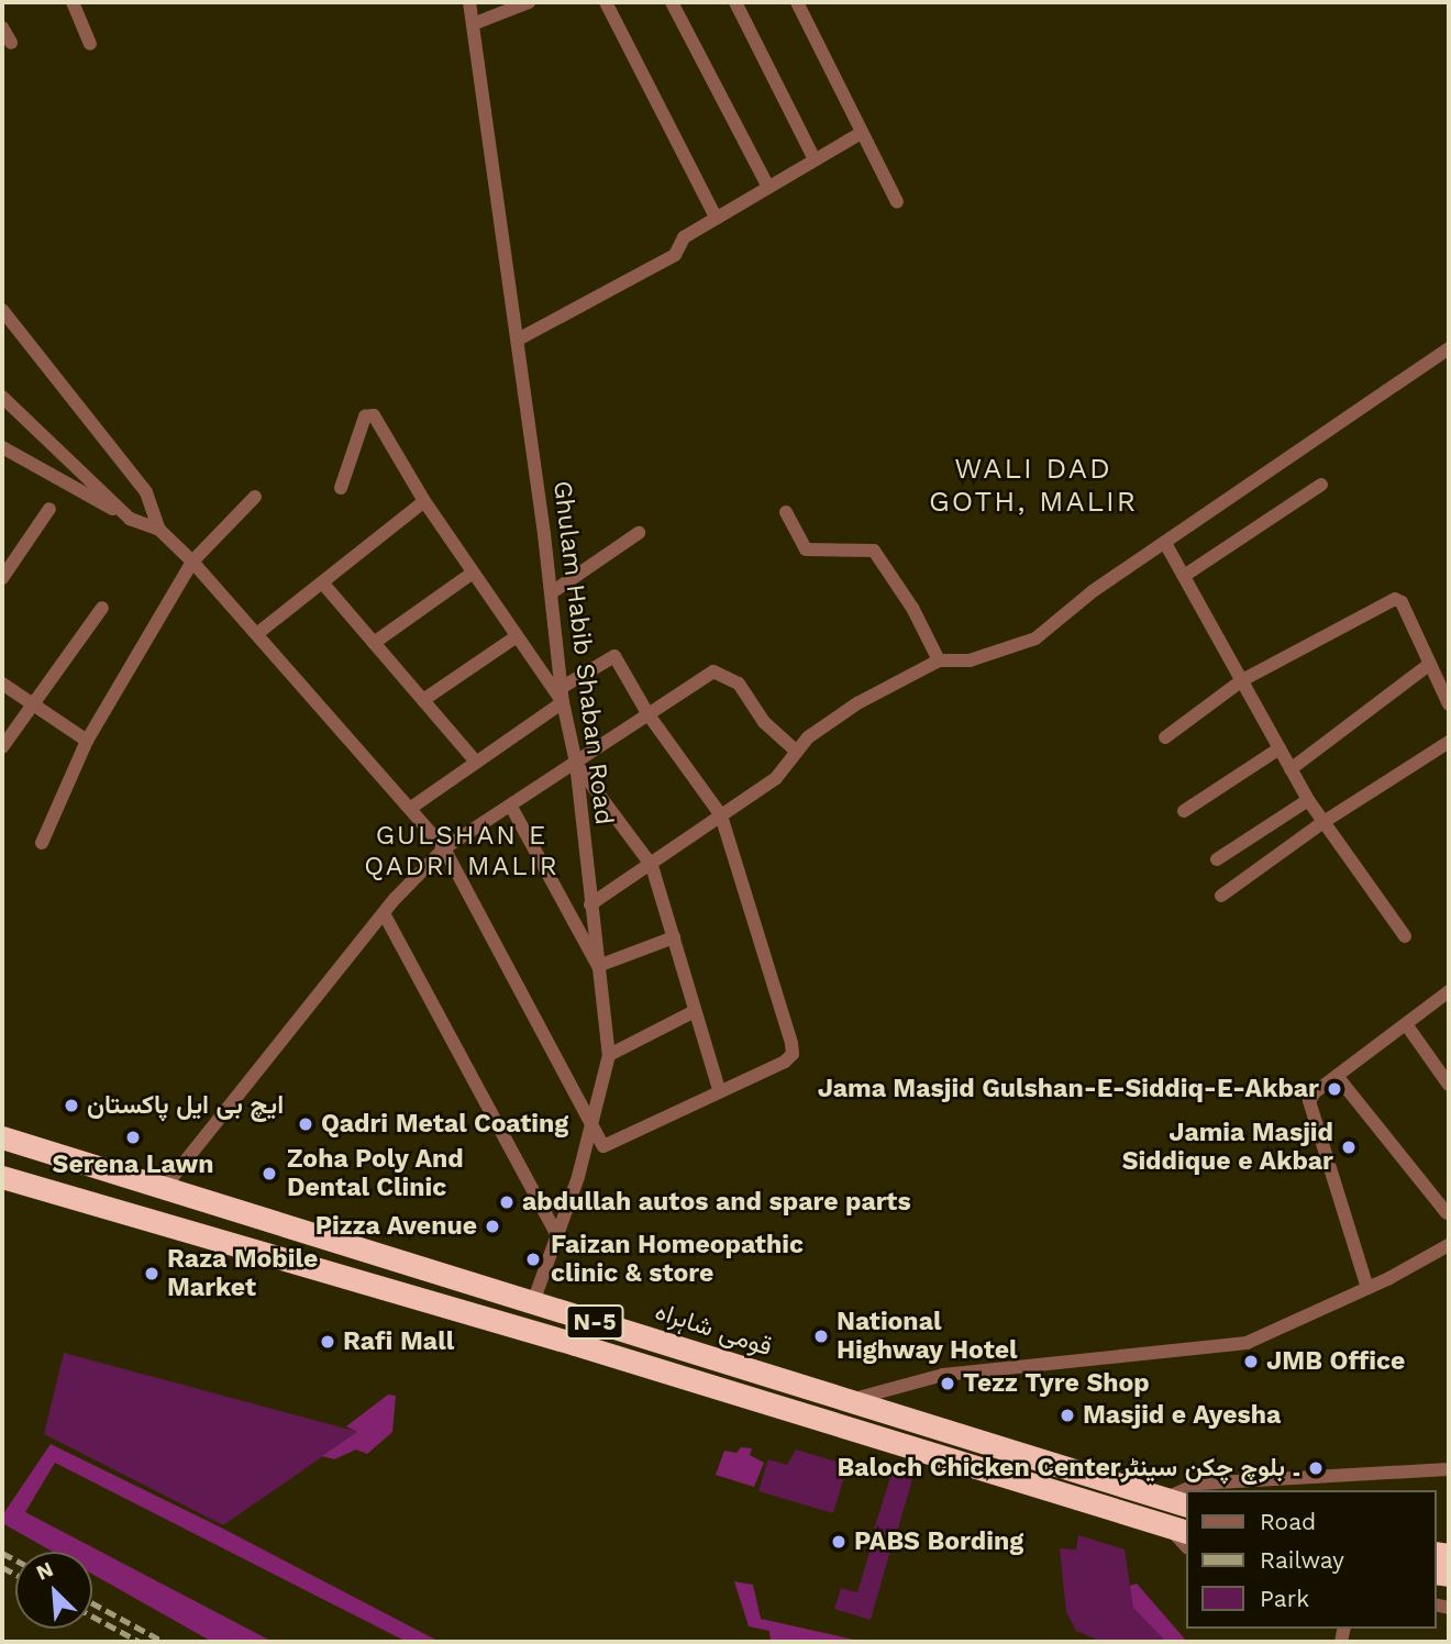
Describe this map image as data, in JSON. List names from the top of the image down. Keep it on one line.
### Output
{"streets":{"highway":["N-5","قومی شاہراہ"],"street":["Ghulam Habib Shaban Road"]},"crossings":[["Ghulam Habib Shaban Road","قومی شاہراہ"]],"districts":["WALI DAD GOTH, MALIR","GULSHAN E QADRI MALIR"],"places":["Jama Masjid Gulshan-E-Siddiq-E-Akbar","ایچ بی ایل پاکستان","Qadri Metal Coating","Serena Lawn","Jamia Masjid Siddique e Akbar","Zoha Poly And Dental Clinic","abdullah autos and spare parts","Pizza Avenue","Faizan Homeopathic clinic & store","Raza Mobile Market","National Highway Hotel","Rafi Mall","JMB Office","Tezz Tyre Shop","Masjid e Ayesha","Baloch Chicken Center۔ بلوچ چکن سینٹر","PABS Bording"],"legend":["Road","Railway","Park"],"north":"top left"}
